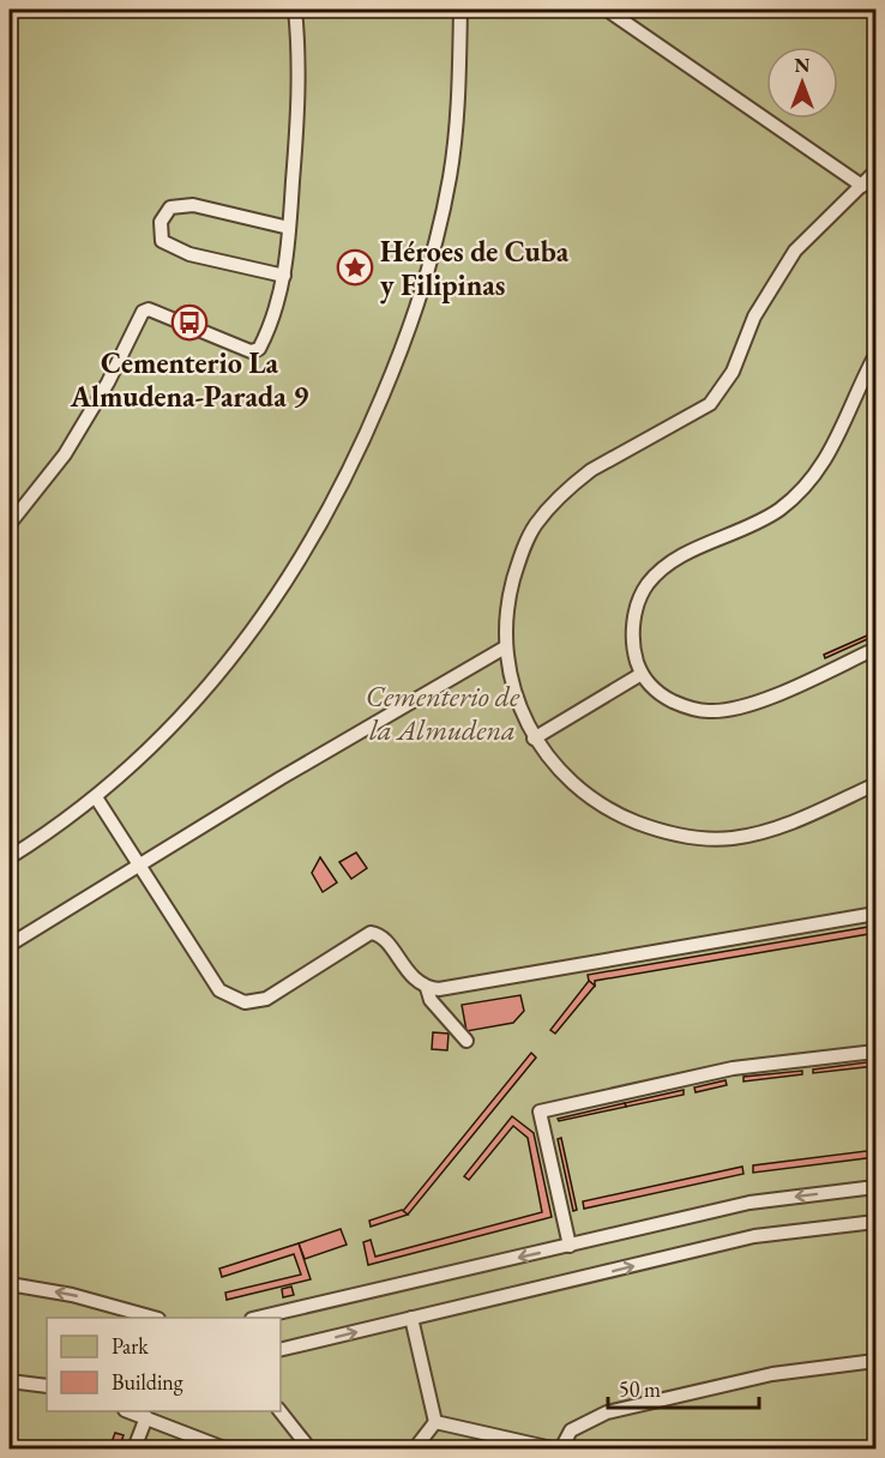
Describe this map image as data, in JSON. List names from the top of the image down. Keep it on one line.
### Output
{"parks":["Cementerio de la Almudena"],"places":{"place":["Héroes de Cuba y Filipinas"],"bus stop":["Cementerio La Almudena-Parada 9"]},"legend":["Park","Building"],"scale_bar":"50 m","north":"top"}
